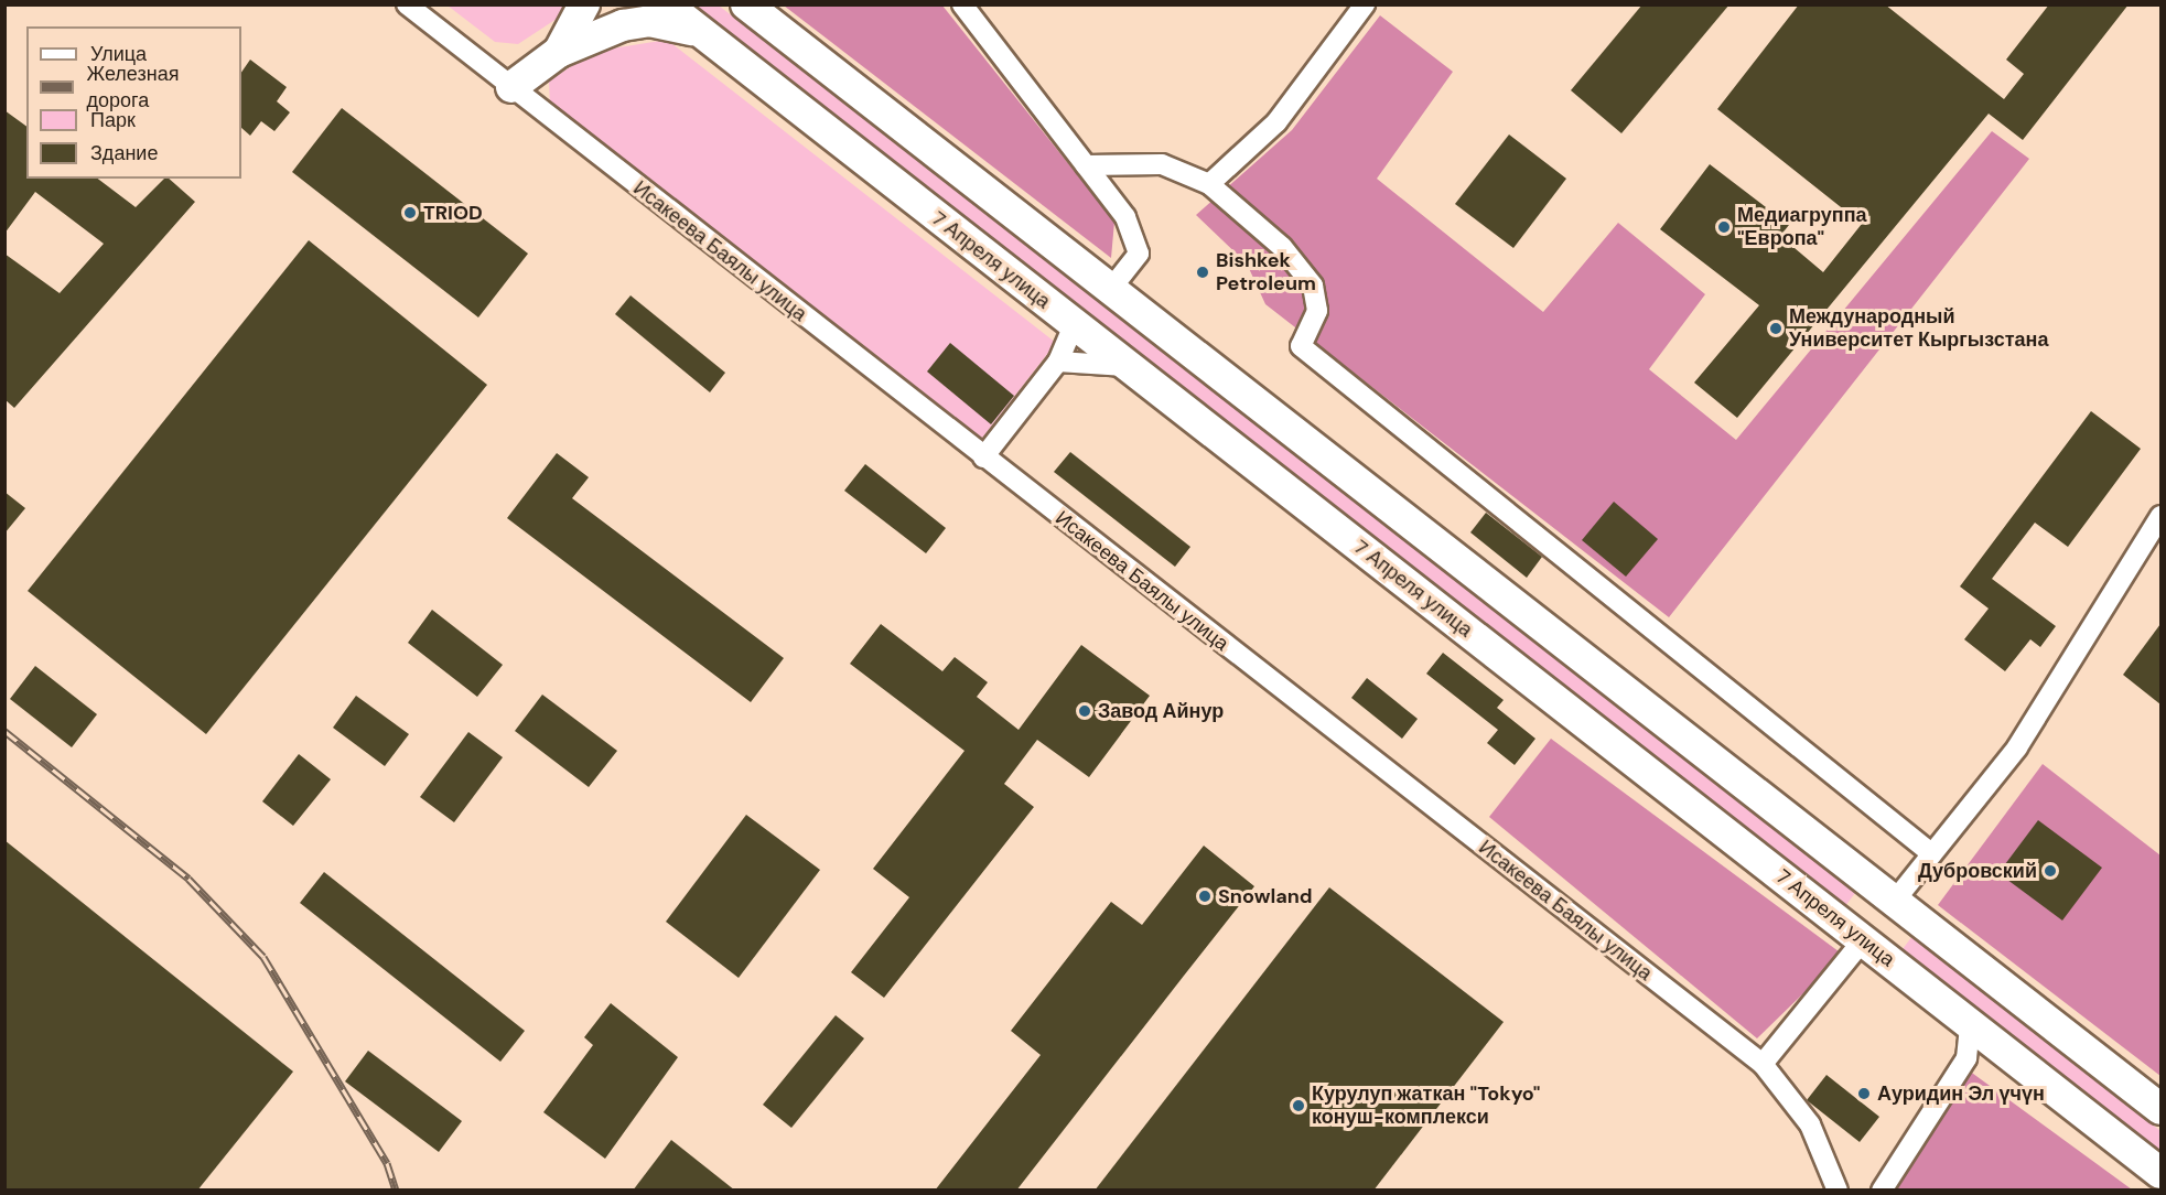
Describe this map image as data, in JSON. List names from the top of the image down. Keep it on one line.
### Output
{"streets":{"main road":["7 Апреля улица"],"street":["Исакеева Баялы улица"]},"places":["TRIOD","Медиагруппа \"Европа\"","Bishkek Petroleum","Международный Университет Кыргызстана","Завод Айнур","Дубровский","Snowland","Ауридин Эл үчүн","Курулуп жаткан \"Tokyo\" конуш-комплекси"],"legend":["Улица","Железная дорога","Парк","Здание"]}
